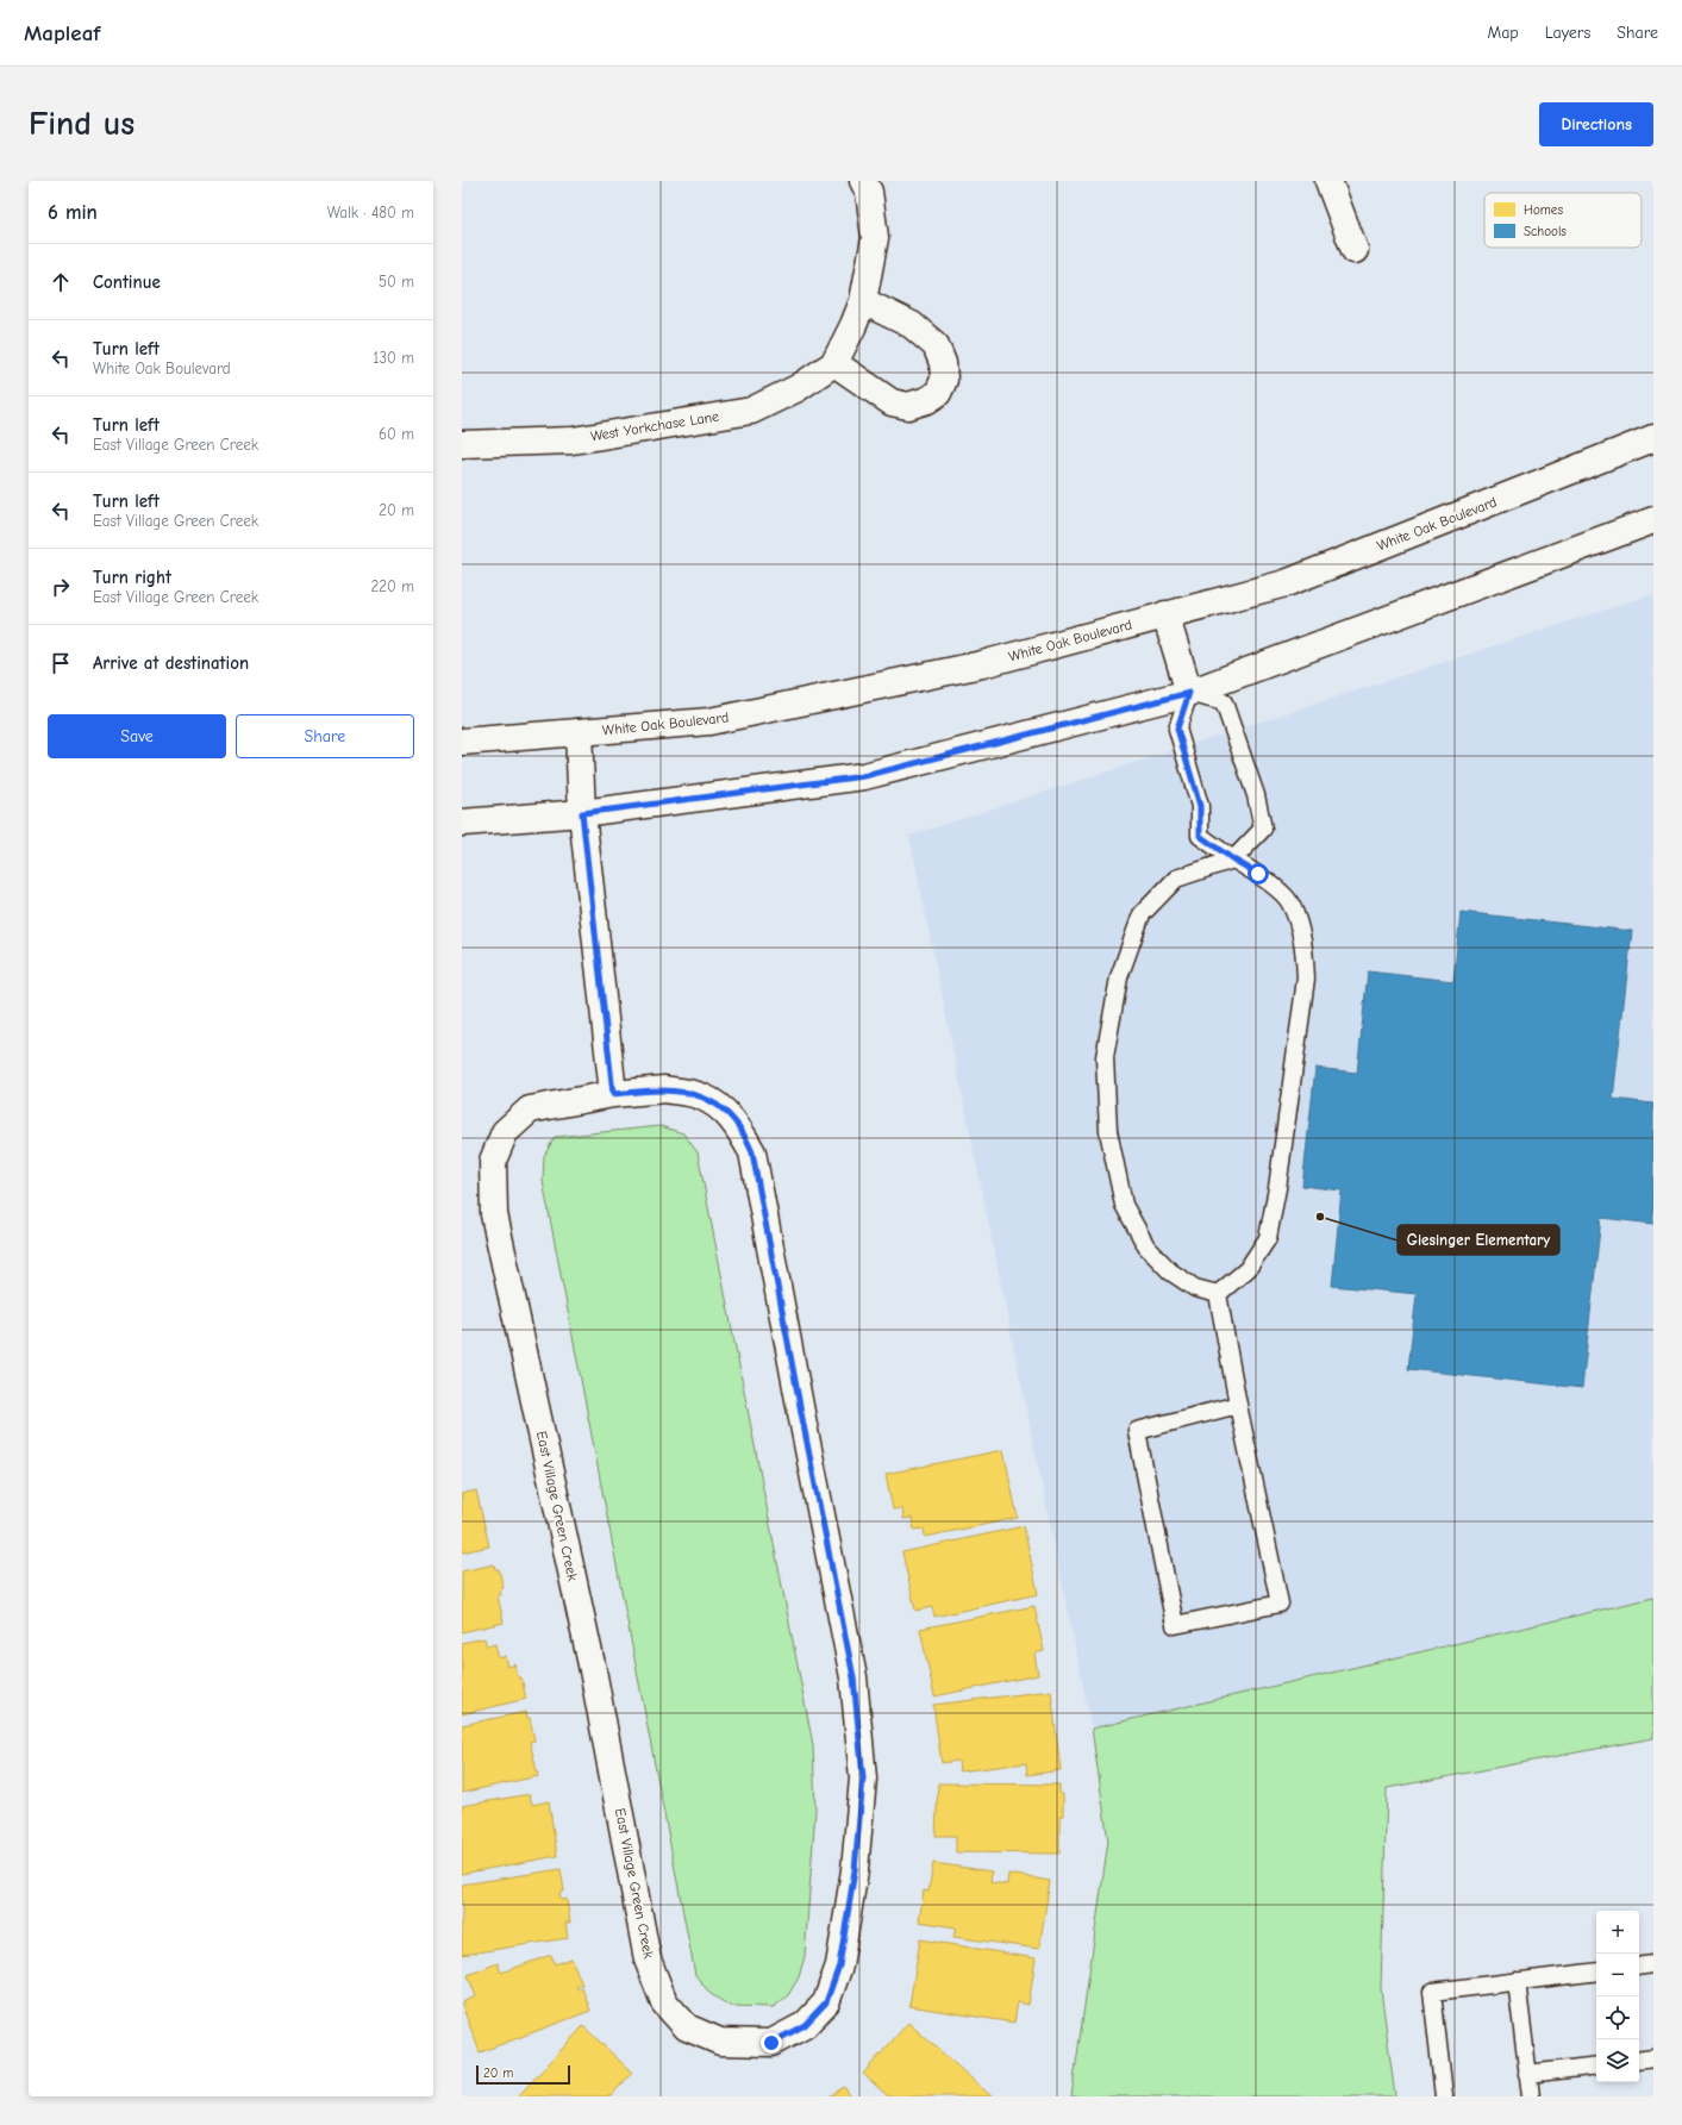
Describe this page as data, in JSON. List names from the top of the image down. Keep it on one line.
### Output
{"streets":{"street":["West Yorkchase Lane","White Oak Boulevard","East Village Green Creek"]},"places":["Giesinger Elementary"],"legend":["Homes","Schools"],"scale_bar":"20 m","page":{"header":"Mapleaf","nav":["Map","Layers","Share"],"buttons":["Directions",["Save","Share"]],"title":"Find us","heading":["6 min","Walk · 480 m"],"list":[["Continue","50 m"],["Turn left","White Oak Boulevard","130 m"],["Turn left","East Village Green Creek","60 m"],["Turn left","East Village Green Creek","20 m"],["Turn right","East Village Green Creek","220 m"],"Arrive at destination"],"map_buttons":["+","−"],"scale":"20 m"}}
